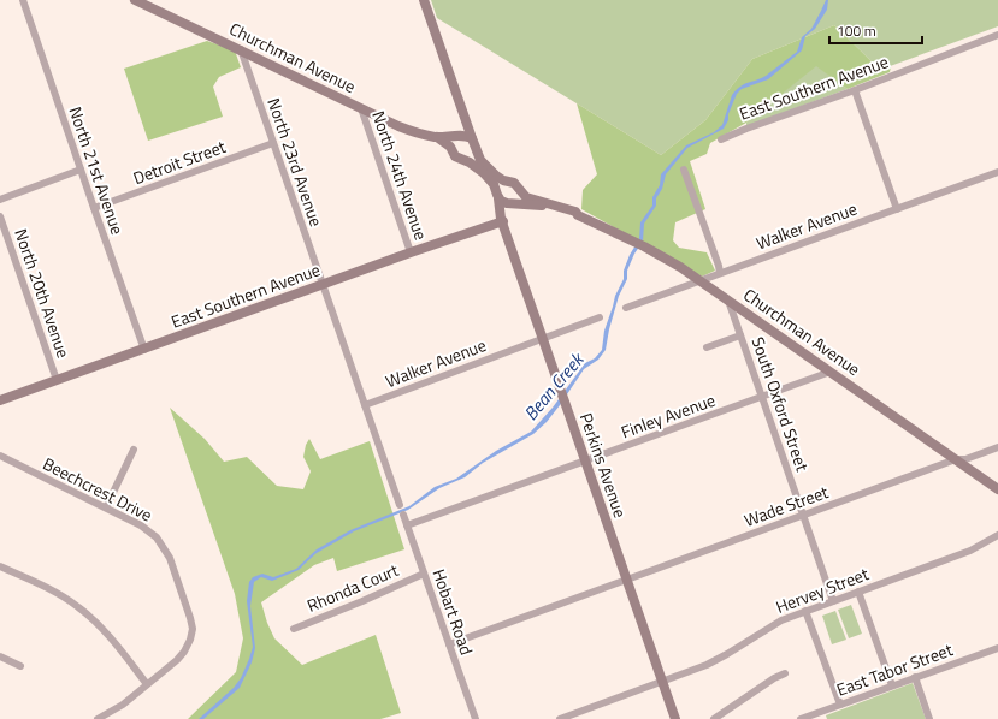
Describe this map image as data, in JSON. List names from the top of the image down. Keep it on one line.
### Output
{"streets":{"street":["Churchman Avenue","East Southern Avenue","Detroit Street","North 23rd Avenue","North 21st Avenue","North 24th Avenue","Walker Avenue","North 20th Avenue","South Oxford Street","Finley Avenue","Perkins Avenue","Beechcrest Drive","Wade Street","Rhonda Court","Hervey Street","Hobart Road","East Tabor Street"]},"crossings":[["Churchman Avenue","North 23rd Avenue"],["Churchman Avenue","North 24th Avenue"],["Churchman Avenue","Walker Avenue"],["Churchman Avenue","South Oxford Street"],["Churchman Avenue","Finley Avenue"],["Churchman Avenue","Perkins Avenue"],["Churchman Avenue","Wade Street"],["East Southern Avenue","North 23rd Avenue"],["East Southern Avenue","North 21st Avenue"],["East Southern Avenue","North 24th Avenue"],["East Southern Avenue","North 20th Avenue"],["East Southern Avenue","Perkins Avenue"],["Detroit Street","North 23rd Avenue"],["Detroit Street","North 21st Avenue"],["Walker Avenue","Perkins Avenue"],["South Oxford Street","Finley Avenue"],["South Oxford Street","Wade Street"],["South Oxford Street","Hervey Street"],["Finley Avenue","Perkins Avenue"],["Finley Avenue","Hobart Road"],["Perkins Avenue","Wade Street"],["Perkins Avenue","Hervey Street"],["Wade Street","Hobart Road"],["Rhonda Court","Hobart Road"]],"water":["Bean Creek"],"scale_bar":"100 m"}
